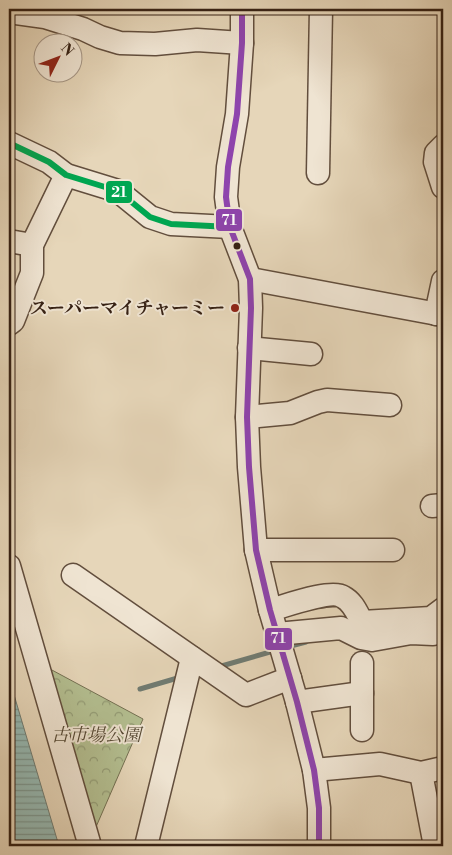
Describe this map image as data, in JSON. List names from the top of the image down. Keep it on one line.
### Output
{"parks":["古市場公園"],"places":["スーパーマイチャーミー"],"lines":["transit line 71","transit line 21"],"north":"top right"}
